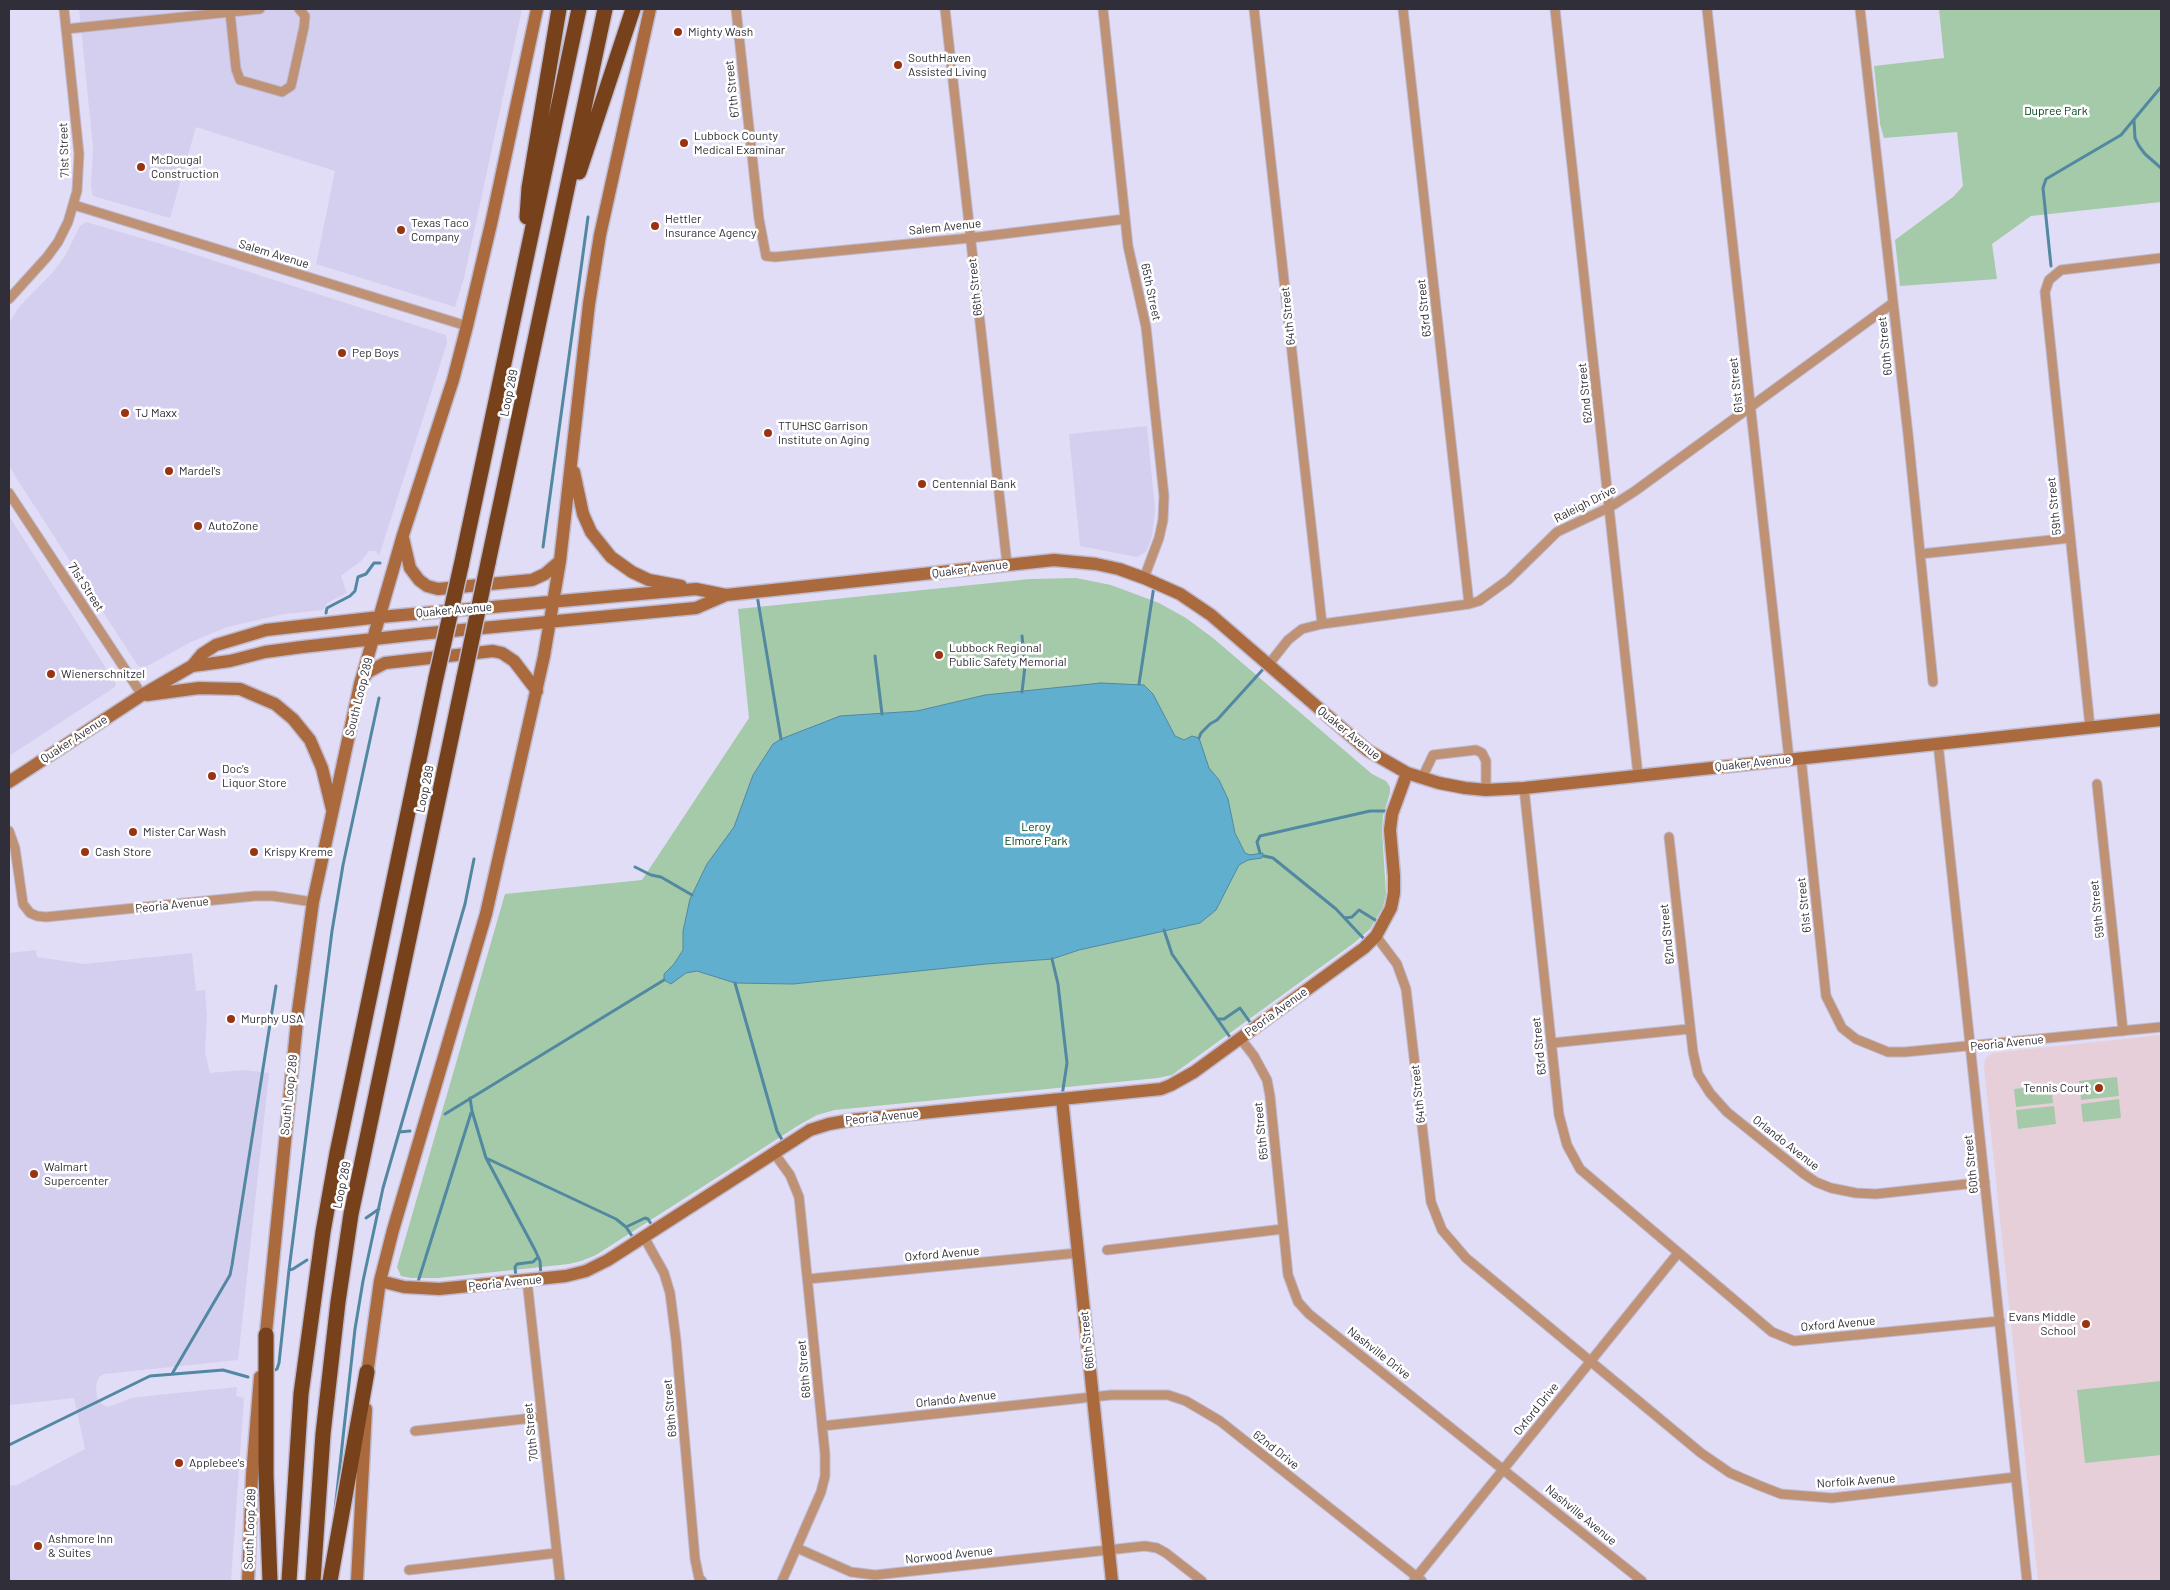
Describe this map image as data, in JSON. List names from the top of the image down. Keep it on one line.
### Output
{"streets":{"highway":["Loop 289"],"main road":["66th Street","Quaker Avenue","South Loop 289","Peoria Avenue"],"street":["67th Street","71st Street","Salem Avenue","65th Street","63rd Street","64th Street","60th Street","61st Street","62nd Street","Raleigh Drive","59th Street","Orlando Avenue","Oxford Avenue","Nashville Drive","68th Street","69th Street","Oxford Drive","70th Street","62nd Drive","Norfolk Avenue","Nashville Avenue","Norwood Avenue"]},"crossings":[["67th Street","Salem Avenue"],["71st Street","Salem Avenue"],["71st Street","Quaker Avenue"],["Salem Avenue","66th Street"],["Salem Avenue","65th Street"],["Salem Avenue","South Loop 289"],["66th Street","Quaker Avenue"],["66th Street","Peoria Avenue"],["66th Street","Orlando Avenue"],["66th Street","Oxford Avenue"],["66th Street","62nd Drive"],["66th Street","Norwood Avenue"],["65th Street","Quaker Avenue"],["65th Street","Peoria Avenue"],["65th Street","Nashville Drive"],["63rd Street","Raleigh Drive"],["63rd Street","Quaker Avenue"],["63rd Street","Oxford Avenue"],["63rd Street","Oxford Drive"],["64th Street","Raleigh Drive"],["64th Street","Peoria Avenue"],["64th Street","Oxford Drive"],["64th Street","Norfolk Avenue"],["60th Street","Raleigh Drive"],["60th Street","Quaker Avenue"],["60th Street","Peoria Avenue"],["60th Street","Orlando Avenue"],["60th Street","Oxford Avenue"],["60th Street","Norfolk Avenue"],["61st Street","Raleigh Drive"],["61st Street","Quaker Avenue"],["61st Street","Peoria Avenue"],["62nd Street","Raleigh Drive"],["62nd Street","Quaker Avenue"],["62nd Street","Orlando Avenue"],["Raleigh Drive","Quaker Avenue"],["59th Street","Quaker Avenue"],["59th Street","Peoria Avenue"],["Quaker Avenue","South Loop 289"],["South Loop 289","Peoria Avenue"],["Peoria Avenue","68th Street"],["Peoria Avenue","69th Street"],["Peoria Avenue","70th Street"],["Orlando Avenue","68th Street"],["Orlando Avenue","62nd Drive"],["Oxford Avenue","68th Street"],["Oxford Avenue","Oxford Drive"],["Nashville Drive","Oxford Drive"],["Nashville Drive","Nashville Avenue"],["68th Street","Norwood Avenue"],["Oxford Drive","62nd Drive"],["Oxford Drive","Norfolk Avenue"],["Oxford Drive","Nashville Avenue"]],"parks":["Dupree Park","Leroy Elmore Park"],"places":["Mighty Wash","SouthHaven Assisted Living","Lubbock County Medical Examinar","McDougal Construction","Hettler Insurance Agency","Texas Taco Company","Pep Boys","TJ Maxx","TTUHSC Garrison Institute on Aging","Mardel's","Centennial Bank","AutoZone","Lubbock Regional Public Safety Memorial","Wienerschnitzel","Doc's Liquor Store","Mister Car Wash","Cash Store","Krispy Kreme","Murphy USA","Tennis Court","Walmart Supercenter","Evans Middle School","Applebee's","Ashmore Inn & Suites"]}
